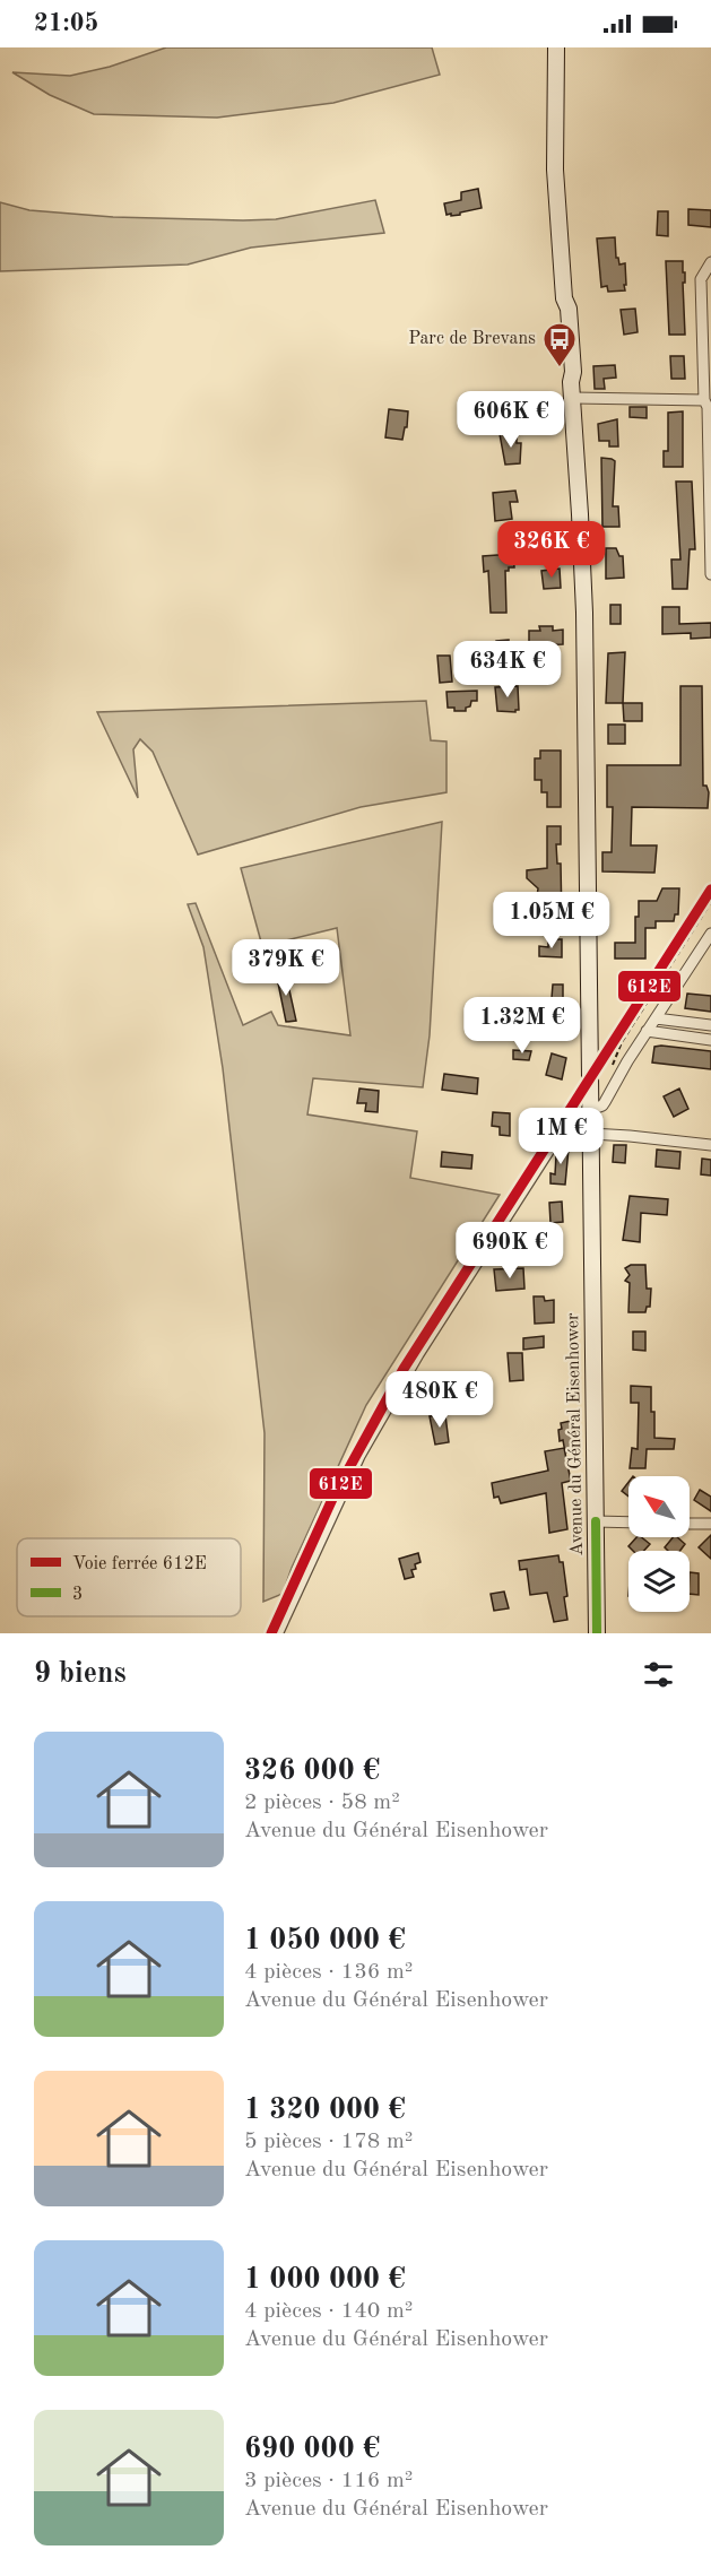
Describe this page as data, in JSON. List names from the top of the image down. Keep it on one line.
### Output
{"streets":{"main road":["Avenue du Général Eisenhower"]},"places":{"bus stop":["Parc de Brevans"]},"lines":["rail line 612E","transit line 3"],"legend":["Voie ferrée 612E","3"],"north":"top left","page":{"status":"21:05","price":["606K €","326K €","634K €","1.05M €","379K €","1.32M €","1M €","690K €","480K €"],"heading":"9 biens","list":[{"name":"326 000 €","note":"2 pièces · 58 m² · Avenue du Général Eisenhower"},{"name":"1 050 000 €","note":"4 pièces · 136 m² · Avenue du Général Eisenhower"},{"name":"1 320 000 €","note":"5 pièces · 178 m² · Avenue du Général Eisenhower"},{"name":"1 000 000 €","note":"4 pièces · 140 m² · Avenue du Général Eisenhower"},{"name":"690 000 €","note":"3 pièces · 116 m² · Avenue du Général Eisenhower"}]}}
